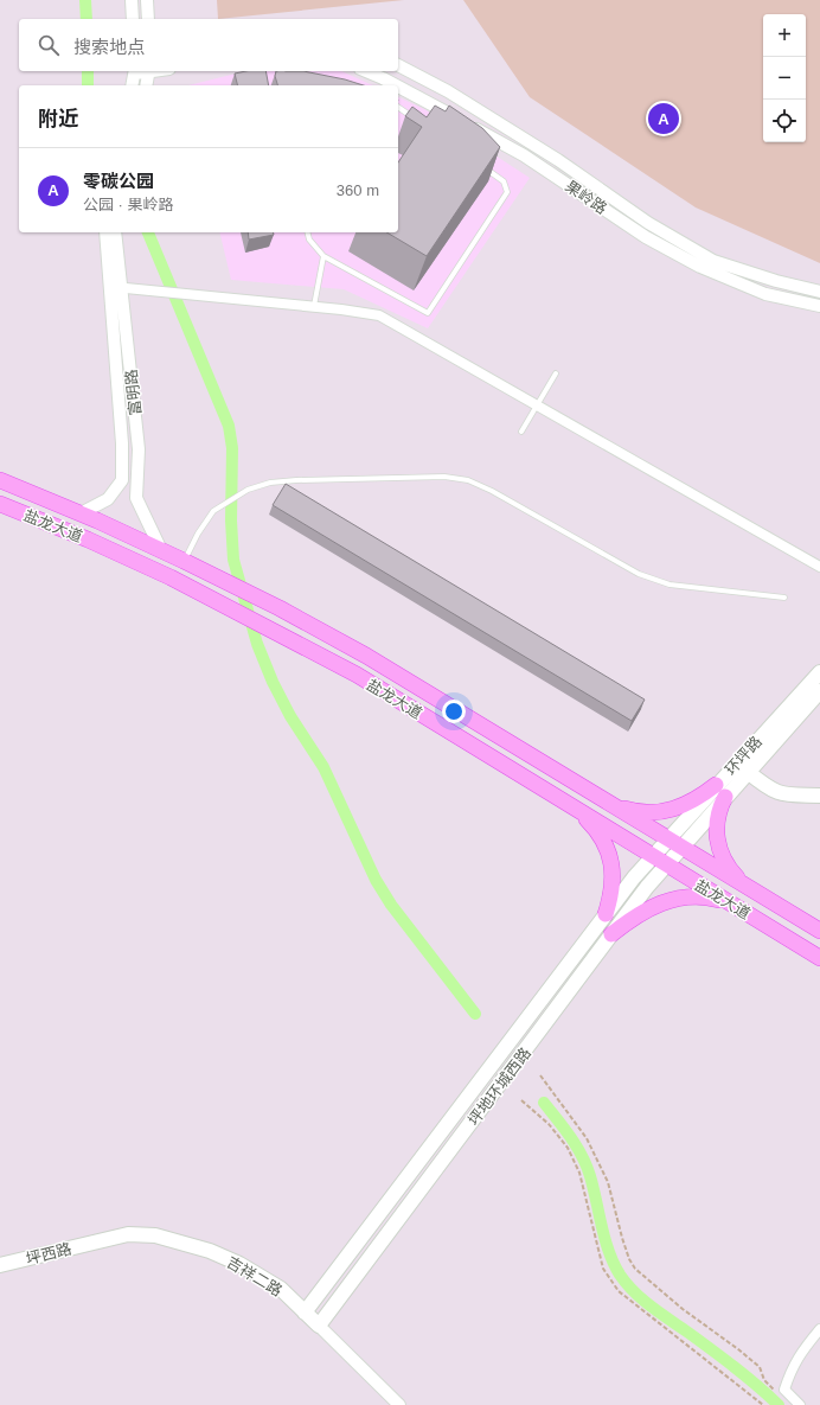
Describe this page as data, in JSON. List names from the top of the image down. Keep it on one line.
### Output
{"streets":{"main road":["盐龙大道","环坪路","坪地环城西路","坪西路","吉祥二路"],"street":["果岭路","富明路"]},"crossings":[["富明路","盐龙大道"],["盐龙大道","环坪路"],["盐龙大道","坪地环城西路"],["环坪路","坪地环城西路"],["坪地环城西路","吉祥二路"],["坪西路","吉祥二路"]],"page":{"map_buttons":["+","−"],"search":"搜索地点","heading":"附近","pins":"A","list":[{"mark":"A","name":"零碳公园","note":"公园 · 果岭路","value":"360 m"}]}}
